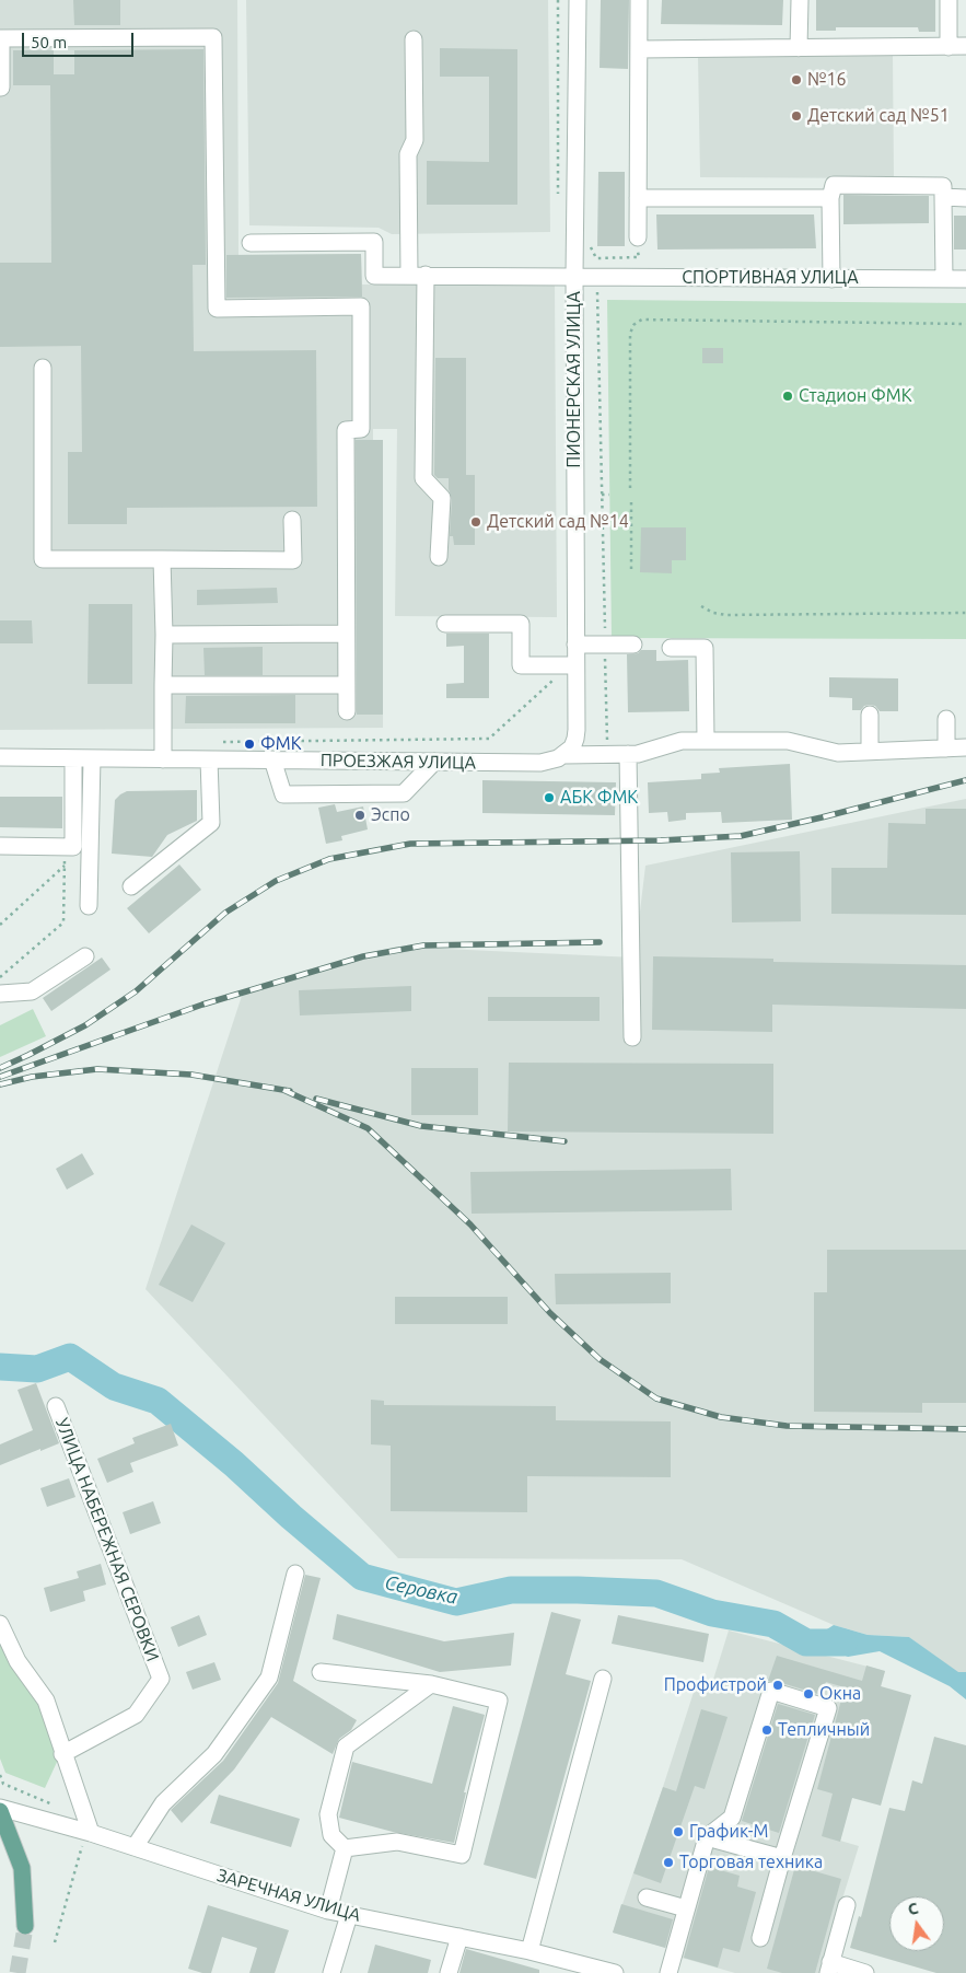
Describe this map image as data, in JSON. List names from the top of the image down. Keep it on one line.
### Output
{"streets":{"street":["СПОРТИВНАЯ УЛИЦА","ПИОНЕРСКАЯ УЛИЦА","ПРОЕЗЖАЯ УЛИЦА","УЛИЦА НАБЕРЕЖНАЯ СЕРОВКИ","ЗАРЕЧНАЯ УЛИЦА"]},"crossings":[["СПОРТИВНАЯ УЛИЦА","ПИОНЕРСКАЯ УЛИЦА"],["ПИОНЕРСКАЯ УЛИЦА","ПРОЕЗЖАЯ УЛИЦА"]],"water":["Серовка"],"places":["№16","Детский сад №51","Стадион ФМК","Детский сад №14","ФМК","АБК ФМК","Эспо","Профистрой","Окна","Тепличный","График-М","Торговая техника"],"scale_bar":"50 m","north":"top"}
